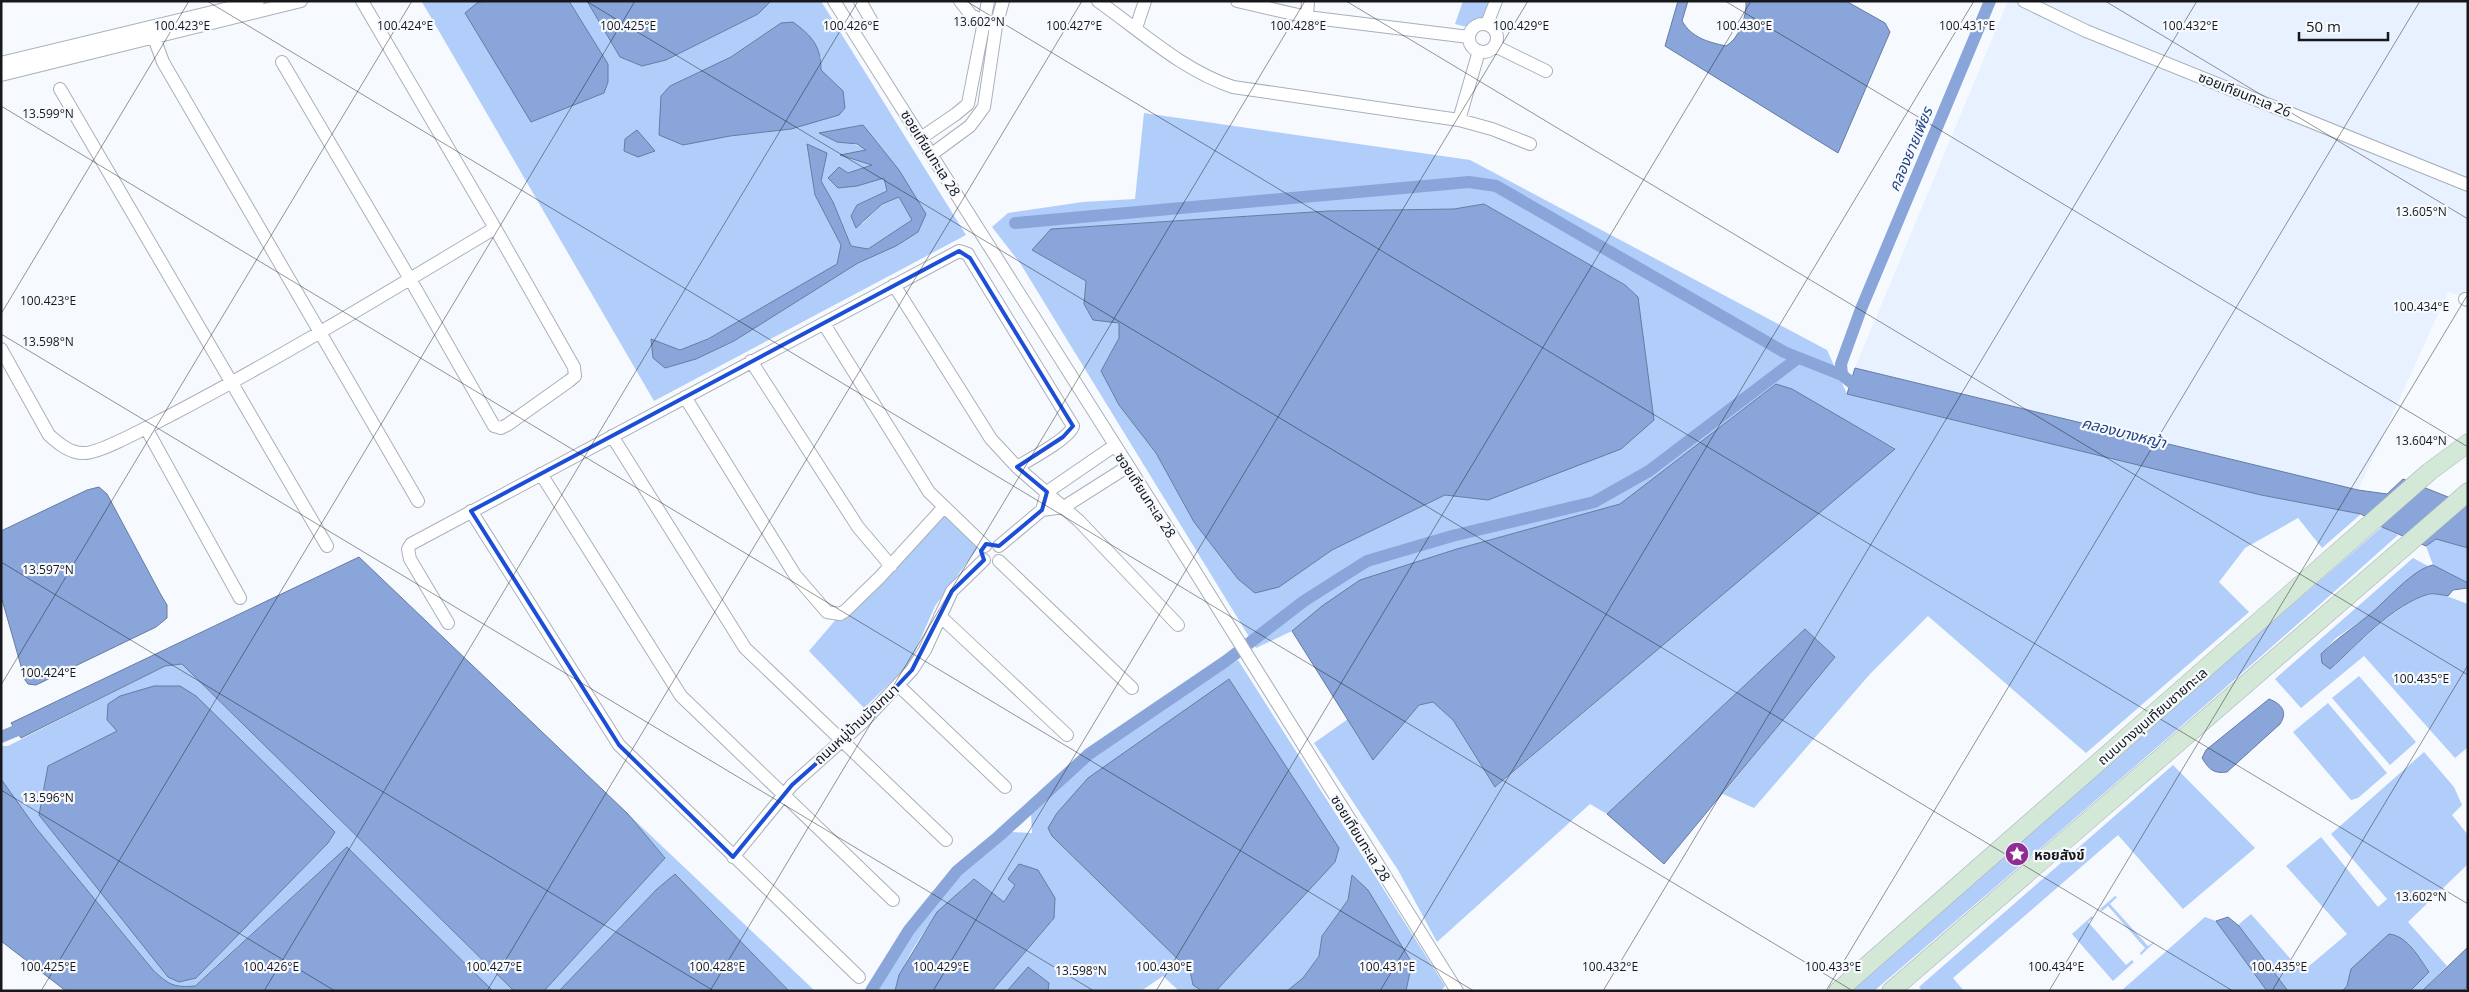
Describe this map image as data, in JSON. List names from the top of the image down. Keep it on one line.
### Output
{"streets":{"main road":["ถนนบางขุนเทียนชายทะเล"],"street":["ซอยเทียนทะเล 26","ซอยเทียนทะเล 28","ถนนหมู่บ้านมัณฑนา"]},"water":["คลองยายเพียร","คลองบางหญ้า"],"places":{"place":["หอยสังข์"]},"scale_bar":"50 m","coordinates":["13.602°N","100.423°E","100.424°E","100.425°E","100.426°E","100.427°E","100.428°E","100.429°E","100.430°E","100.431°E","100.432°E","13.599°N","13.605°N","100.434°E","13.598°N","13.604°N","13.597°N","100.435°E","13.596°N","100.433°E"]}
